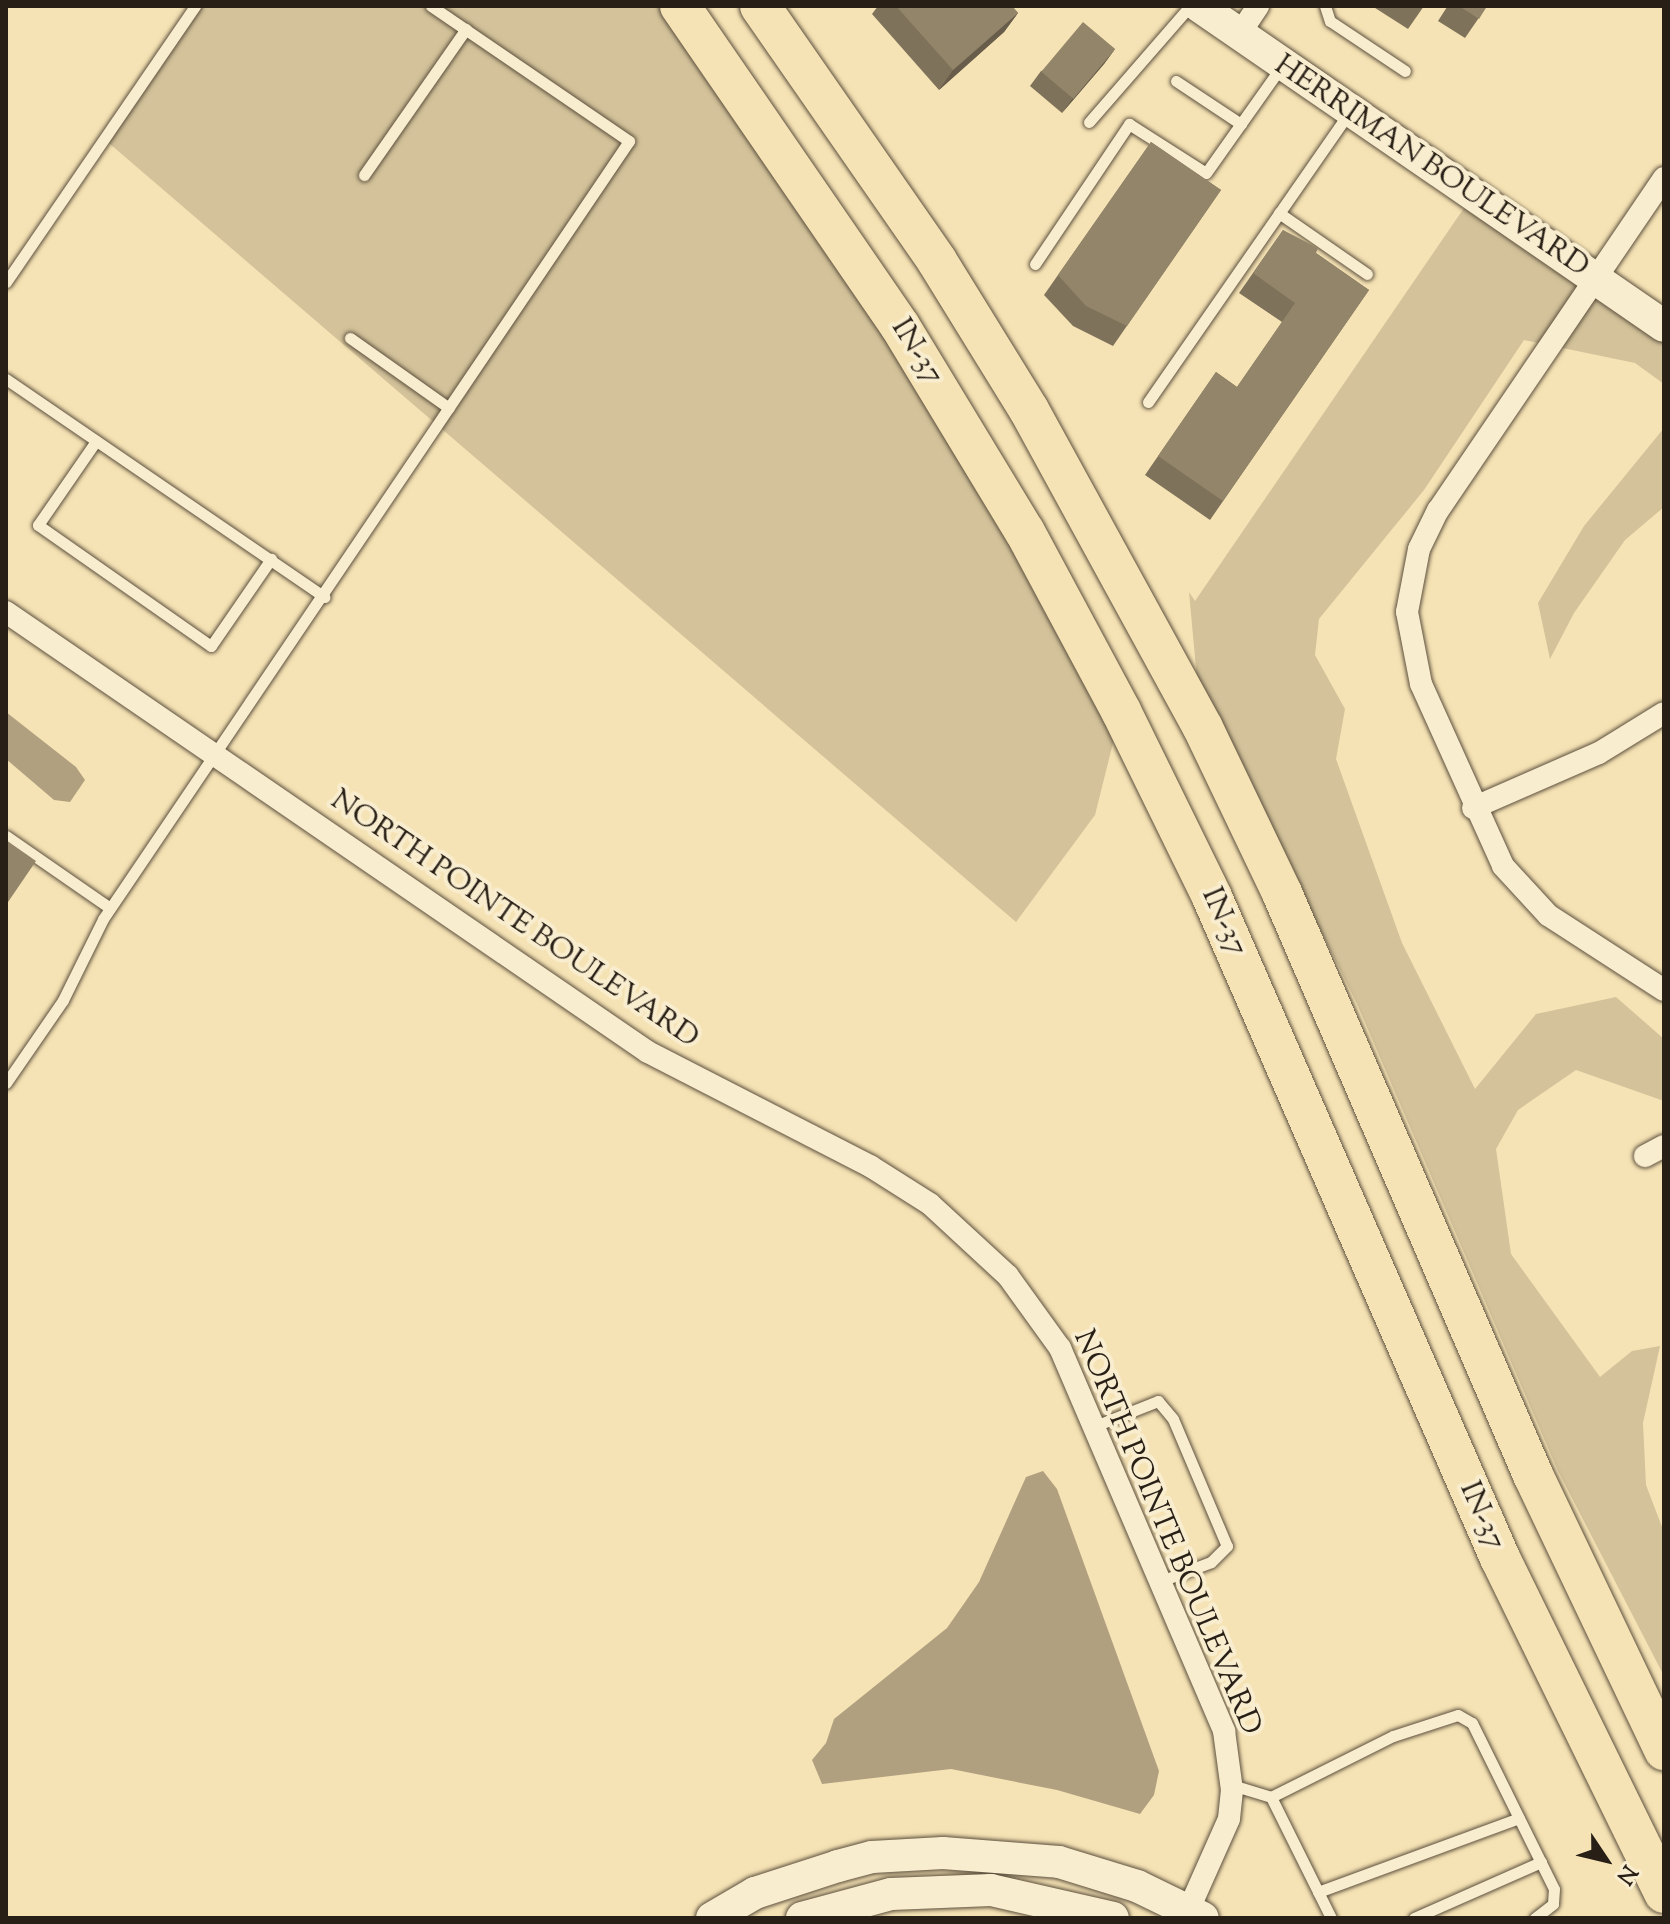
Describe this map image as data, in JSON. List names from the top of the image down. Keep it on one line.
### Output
{"streets":{"highway":["IN-37"],"street":["HERRIMAN BOULEVARD","NORTH POINTE BOULEVARD"]},"north":"bottom right"}
